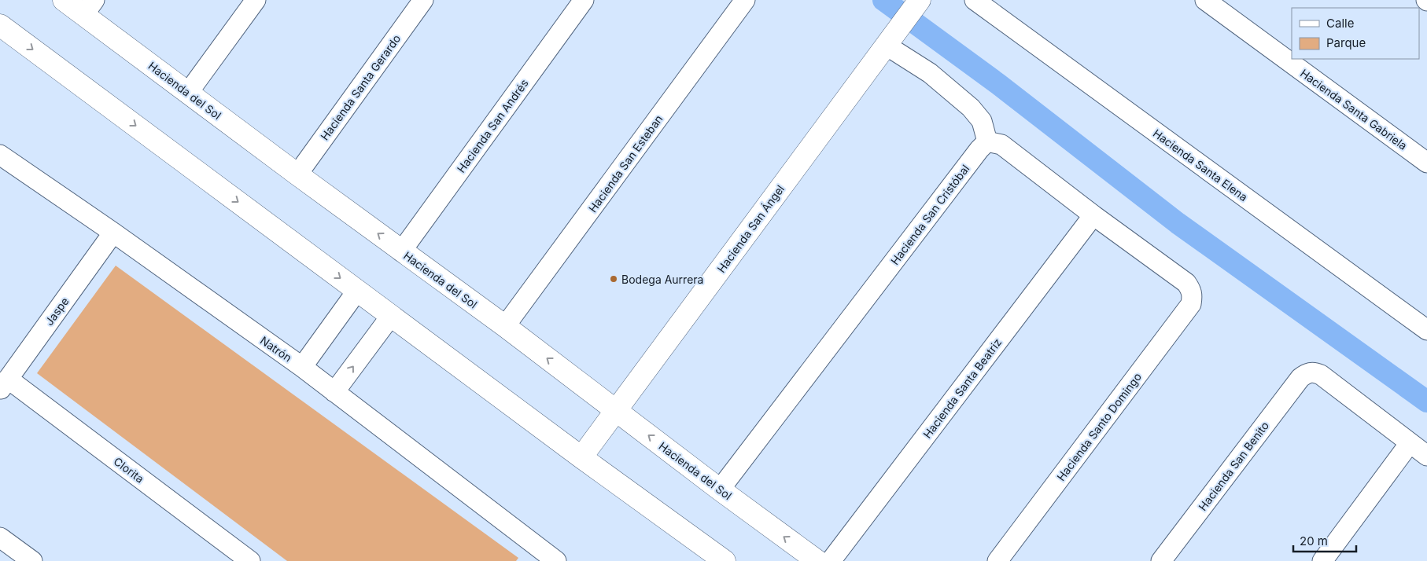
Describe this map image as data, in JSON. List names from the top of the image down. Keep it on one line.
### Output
{"streets":{"street":["Hacienda Santa Gerardo","Hacienda del Sol","Hacienda Santa Gabriela","Hacienda San Andrés","Hacienda San Esteban","Hacienda Santa Elena","Hacienda San Cristóbal","Hacienda San Ángel","Jaspe","Natrón","Hacienda Santa Beatriz","Hacienda Santo Domingo","Hacienda San Benito","Clorita"]},"crossings":[["Hacienda Santa Gerardo","Hacienda del Sol"],["Hacienda del Sol","Hacienda San Andrés"],["Hacienda del Sol","Hacienda San Esteban"],["Hacienda del Sol","Hacienda San Cristóbal"],["Hacienda del Sol","Hacienda San Ángel"],["Jaspe","Natrón"],["Jaspe","Clorita"],["Hacienda Santa Beatriz","Hacienda Santo Domingo"]],"places":["Bodega Aurrera"],"legend":["Calle","Parque"],"scale_bar":"20 m"}
